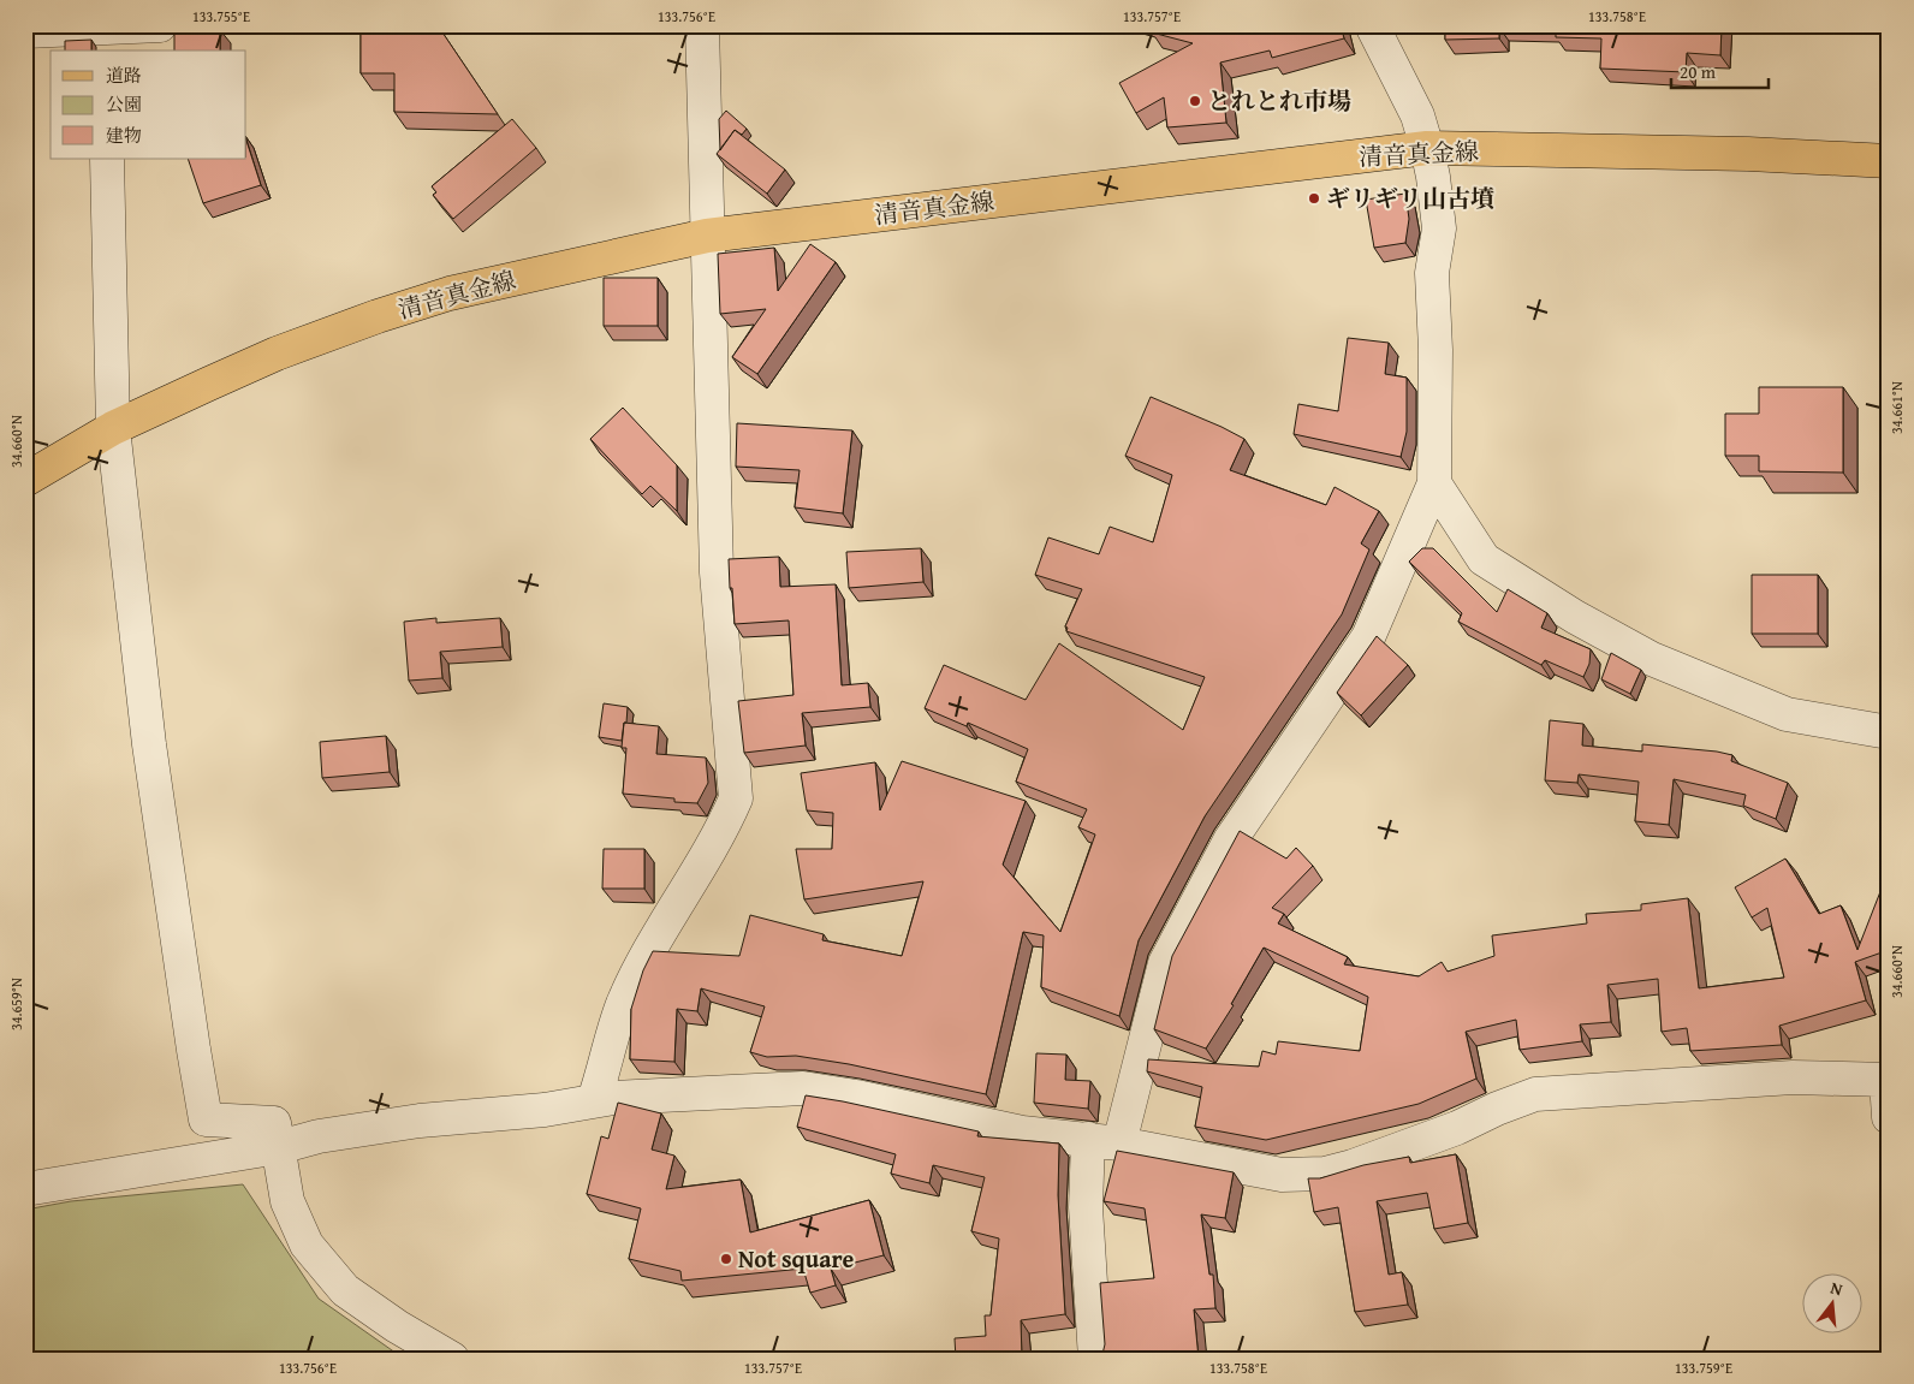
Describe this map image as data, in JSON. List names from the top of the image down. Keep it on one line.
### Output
{"streets":{"main road":["清音真金線"]},"places":["とれとれ市場","ギリギリ山古墳","Not square"],"legend":["道路","公園","建物"],"scale_bar":"20 m","north":"top","coordinates":["133.755°E","133.756°E","133.757°E","133.758°E","34.661°N","34.660°N","34.659°N","133.759°E"]}
